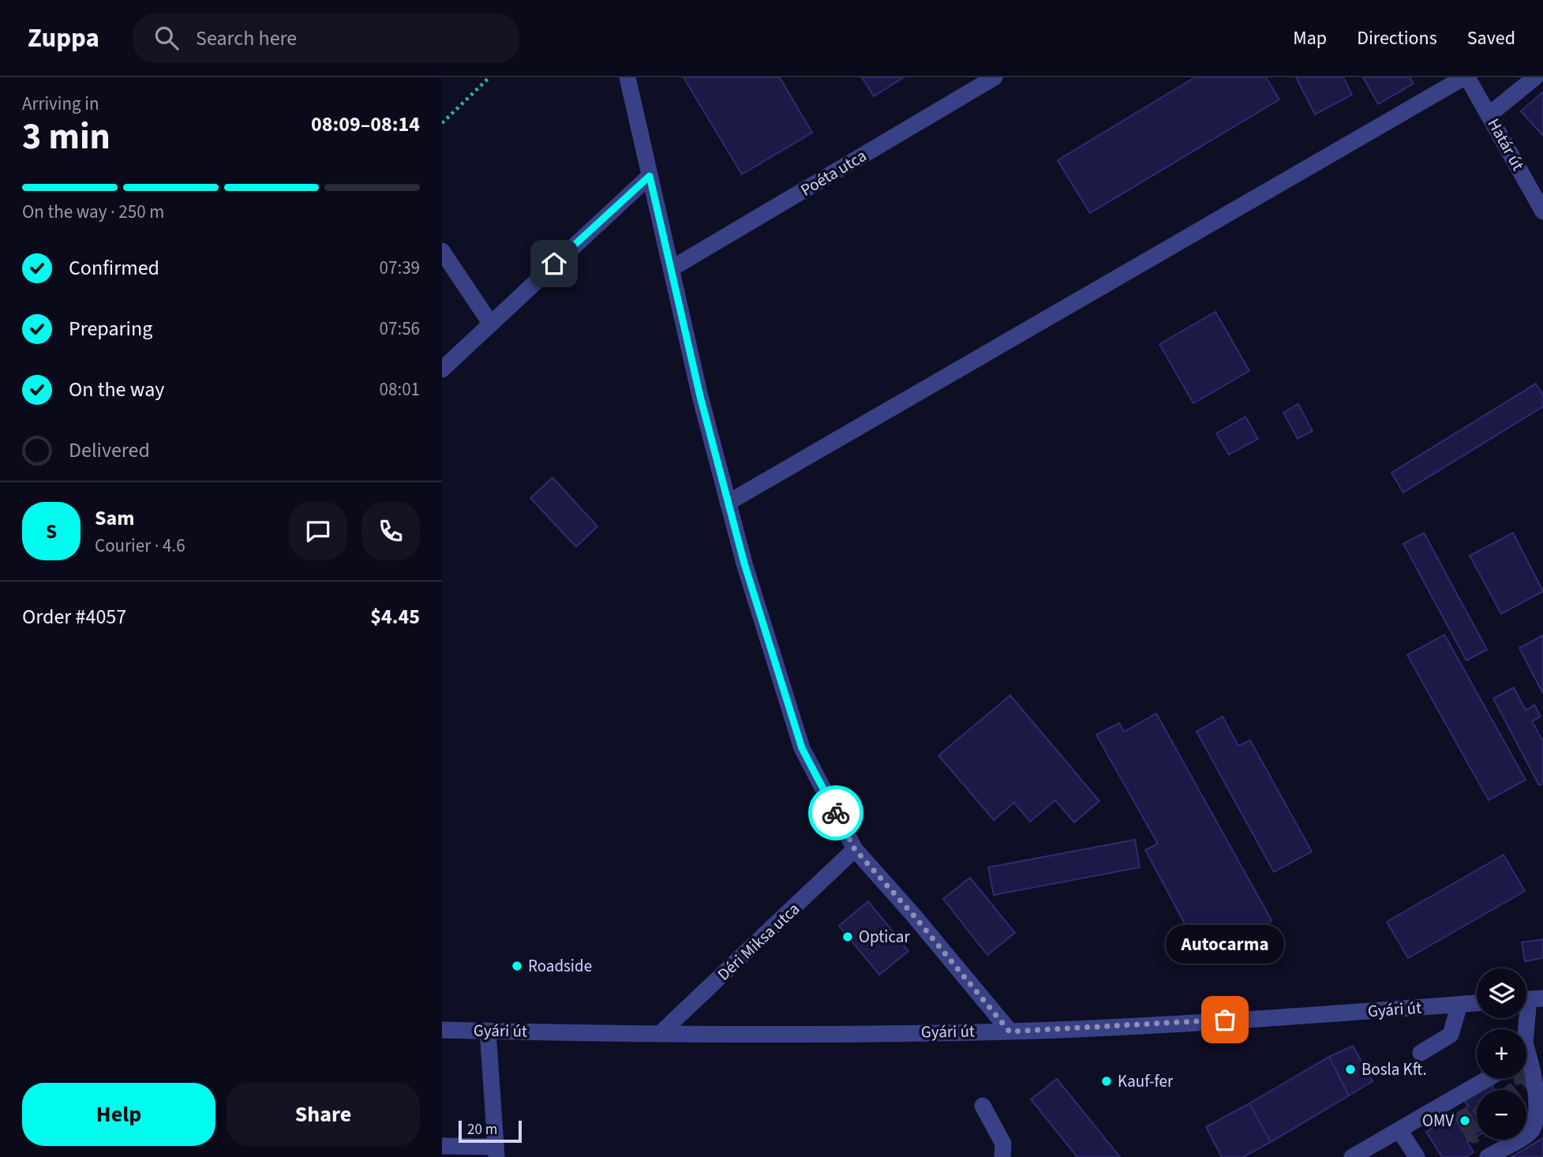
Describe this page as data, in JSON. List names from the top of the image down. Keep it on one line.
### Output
{"streets":{"street":["Határ út","Poéta utca","Déri Miksa utca","Gyári út"]},"crossings":[["Déri Miksa utca","Gyári út"]],"places":["Opticar","Roadside","Autocarma","Bosla Kft.","Kauf-fer","OMV"],"scale_bar":"20 m","page":{"header":"Zuppa","search":"Search here","nav":["Map","Directions","Saved"],"heading":["3 min","Arriving in","08:09–08:14"],"panel":["Sam","Courier · 4.6","Order #4057","$4.45"],"bar":"On the way · 250 m","list":[["Confirmed","07:39"],["Preparing","07:56"],["On the way","08:01"],"Delivered"],"round":"S","bubble":"Autocarma","map_buttons":["+","−"],"buttons":["Help","Share"],"scale":"20 m"}}
